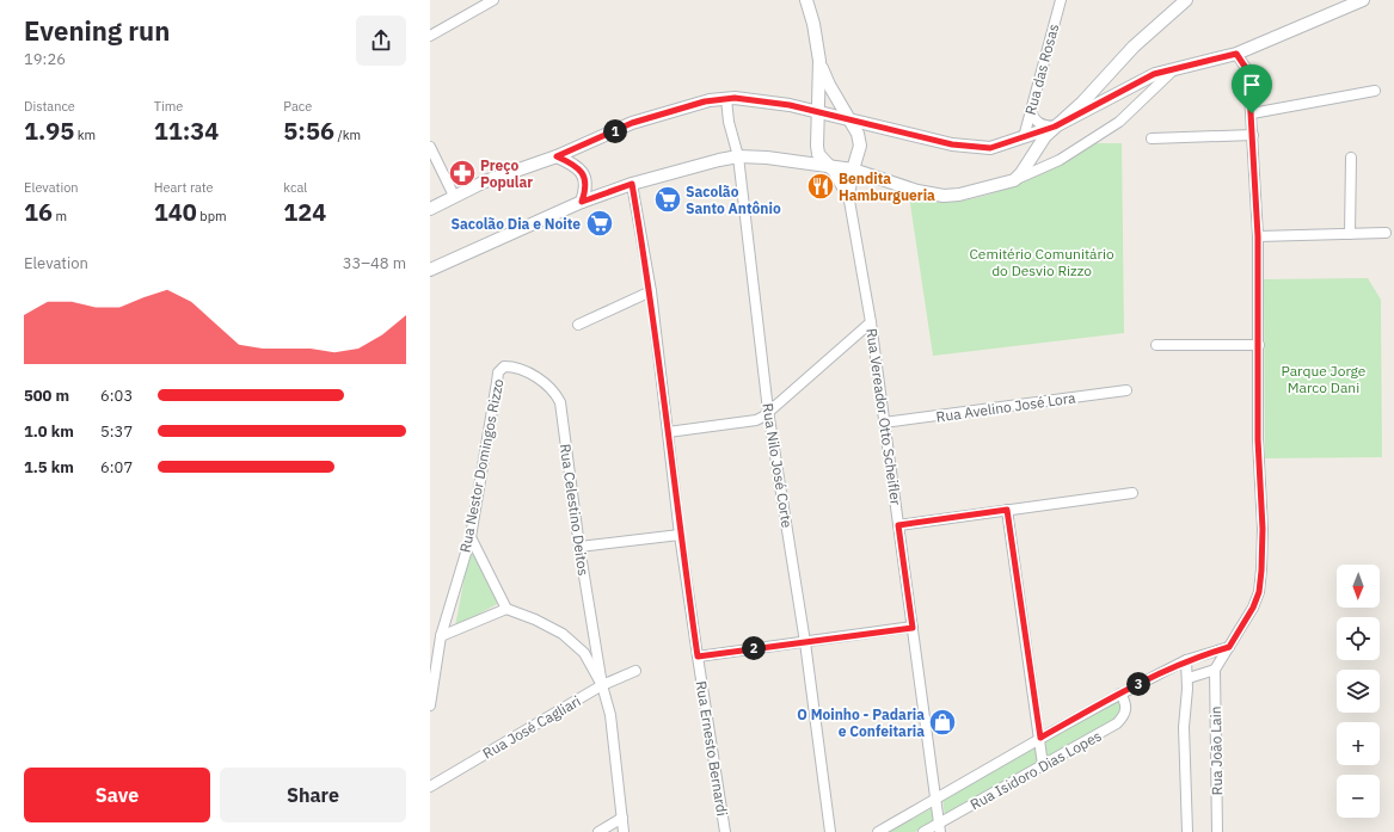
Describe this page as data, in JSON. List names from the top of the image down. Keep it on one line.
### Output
{"streets":{"street":["Rua das Rosas","Rua Avelino José Lora","Rua Vereador Otto Scheifler","Rua Nestor Domingos Rizzo","Rua Nilo José Corte","Rua Celestino Deitos","Rua José Cagliari","Rua Ernesto Bernardi","Rua João Lain","Rua Isidoro Dias Lopes"]},"crossings":[["Rua Avelino José Lora","Rua Vereador Otto Scheifler"],["Rua Vereador Otto Scheifler","Rua Isidoro Dias Lopes"],["Rua Nestor Domingos Rizzo","Rua Celestino Deitos"],["Rua Celestino Deitos","Rua José Cagliari"]],"parks":["Cemitério Comunitário do Desvio Rizzo","Parque Jorge Marco Dani"],"places":{"pharmacy":["Preço Popular"],"restaurant":["Bendita Hamburgueria"],"supermarket":["Sacolão Santo Antônio","Sacolão Dia e Noite"],"shop":["O Moinho - Padaria e Confeitaria"]},"north":"bottom","page":{"heading":["Evening run","19:26"],"stats":[["Distance","1.95 km"],["Time","11:34"],["Pace","5:56 /km"],["Elevation","16 m"],["Heart rate","140 bpm"],["kcal","124"]],"pins":["1","2","3"],"chart":["Elevation","33–48 m"],"list":[{"name":"500 m","note":"6:03"},{"name":"1.0 km","note":"5:37"},{"name":"1.5 km","note":"6:07"}],"map_buttons":["+","−"],"buttons":["Save","Share"]}}
